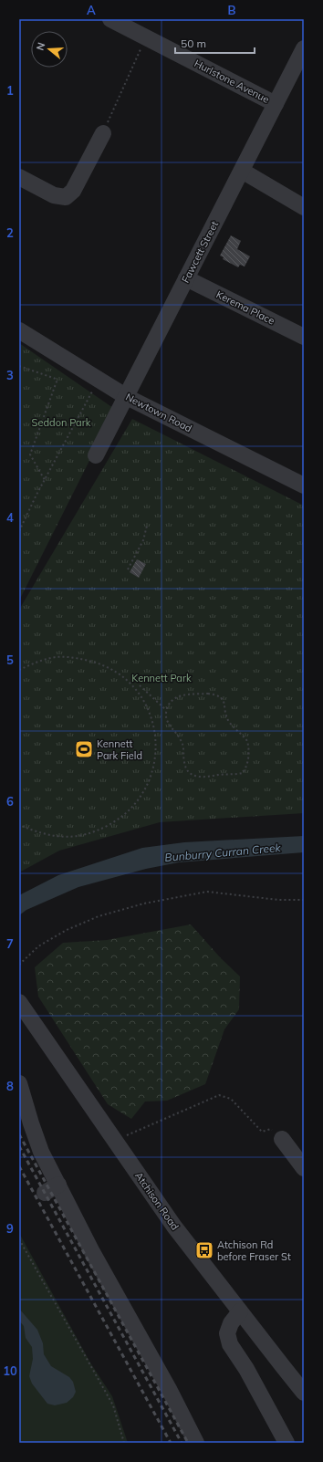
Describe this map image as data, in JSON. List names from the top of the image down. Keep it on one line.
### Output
{"streets":{"street":["Hurlstone Avenue","Fawcett Street","Kerema Place","Newtown Road","Atchison Road"]},"crossings":[["Hurlstone Avenue","Fawcett Street"],["Fawcett Street","Kerema Place"],["Fawcett Street","Newtown Road"]],"water":["Bunburry Curran Creek"],"parks":["Seddon Park","Kennett Park"],"places":{"sports":["Kennett Park Field"],"bus stop":["Atchison Rd before Fraser St"]},"scale_bar":"50 m","north":"left","grid":{"columns":["A","B"],"rows":["1","2","3","4","5","6","7","8","9","10"]}}
